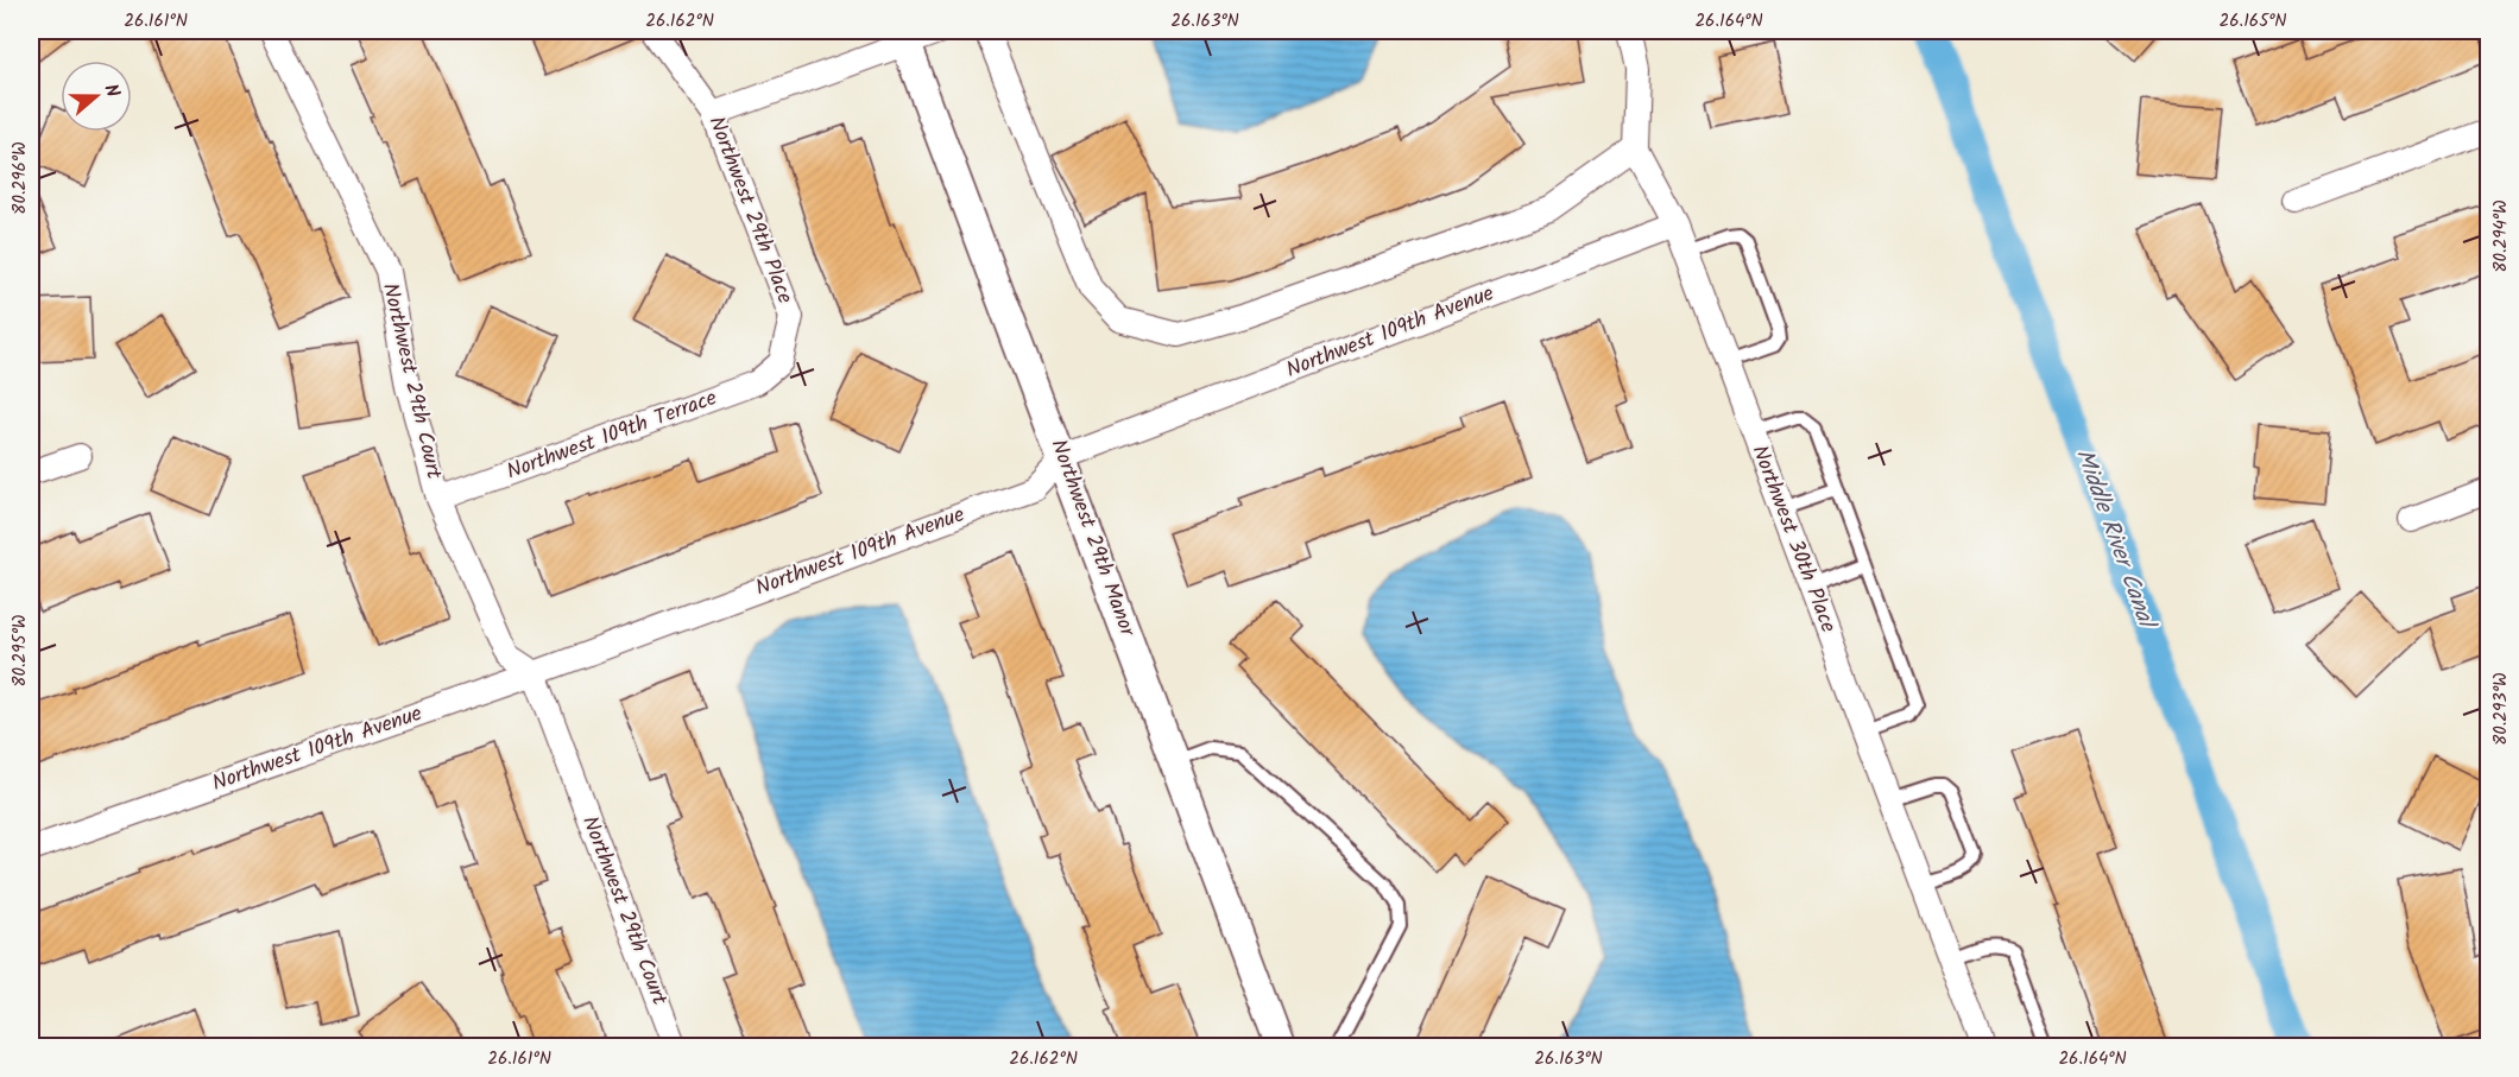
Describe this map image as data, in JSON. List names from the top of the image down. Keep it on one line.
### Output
{"streets":{"street":["Northwest 29th Place","Northwest 109th Avenue","Northwest 29th Court","Northwest 109th Terrace","Northwest 29th Manor","Northwest 30th Place"]},"crossings":[["Northwest 29th Place","Northwest 109th Terrace"],["Northwest 109th Avenue","Northwest 29th Court"],["Northwest 109th Avenue","Northwest 29th Manor"],["Northwest 109th Avenue","Northwest 30th Place"],["Northwest 29th Court","Northwest 109th Terrace"]],"water":["Middle River Canal"],"north":"right","coordinates":["26.161°N","26.162°N","26.163°N","26.164°N","26.165°N","80.296°W","80.294°W","80.295°W","80.293°W"]}
